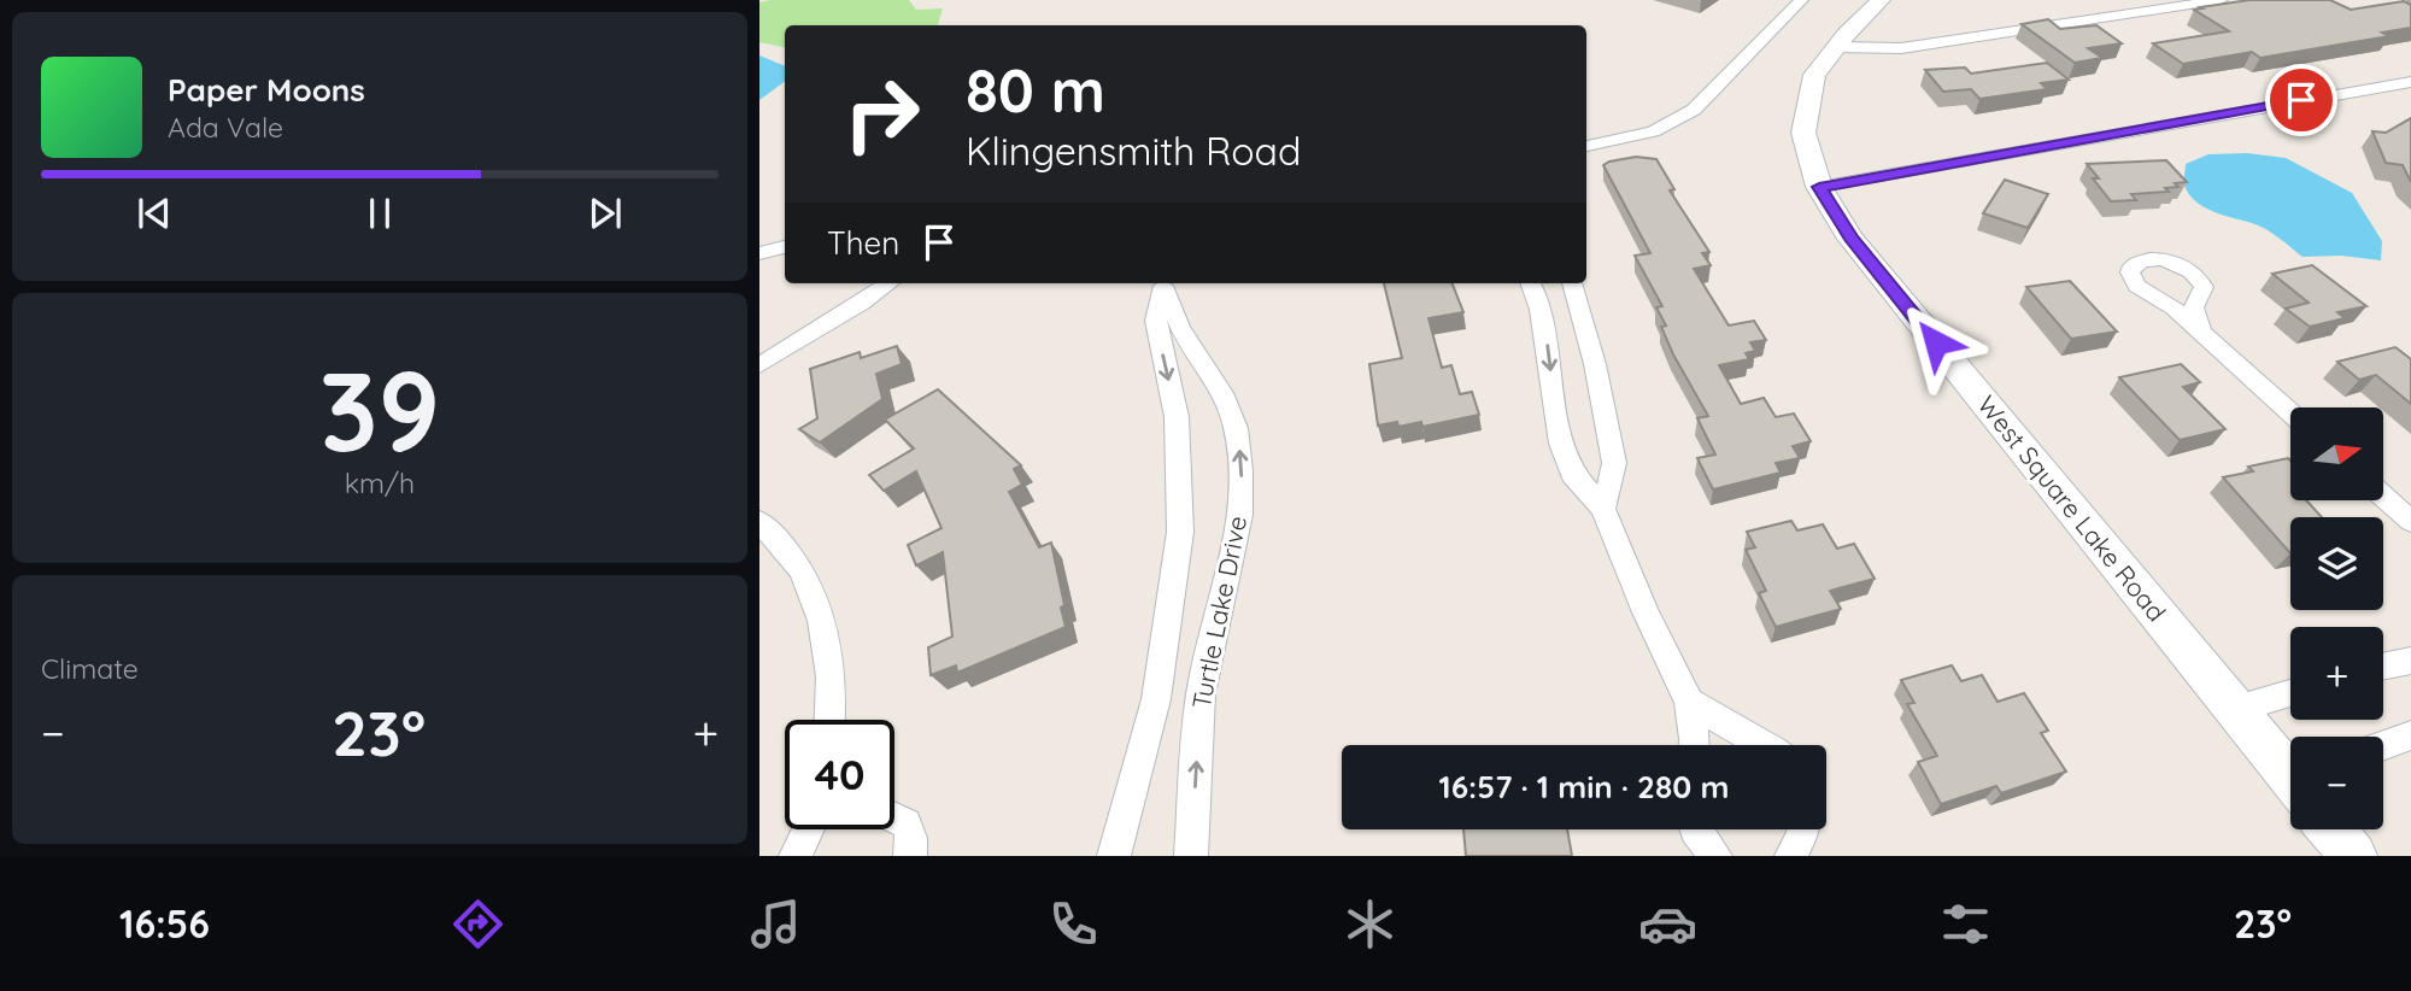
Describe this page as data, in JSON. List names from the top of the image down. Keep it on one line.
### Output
{"streets":{"street":["West Square Lake Road","Turtle Lake Drive"]},"north":"right","page":{"turn":["80 m","Klingensmith Road"],"song":["Paper Moons","Ada Vale"],"then":"Then","tile":[["39","km/h"],"Climate"],"map_buttons":["+","−"],"heat":["−","23°","+"],"limit":"40","trip":"16:57 · 1 min · 280 m","tabs":["16:56","23°"]}}
